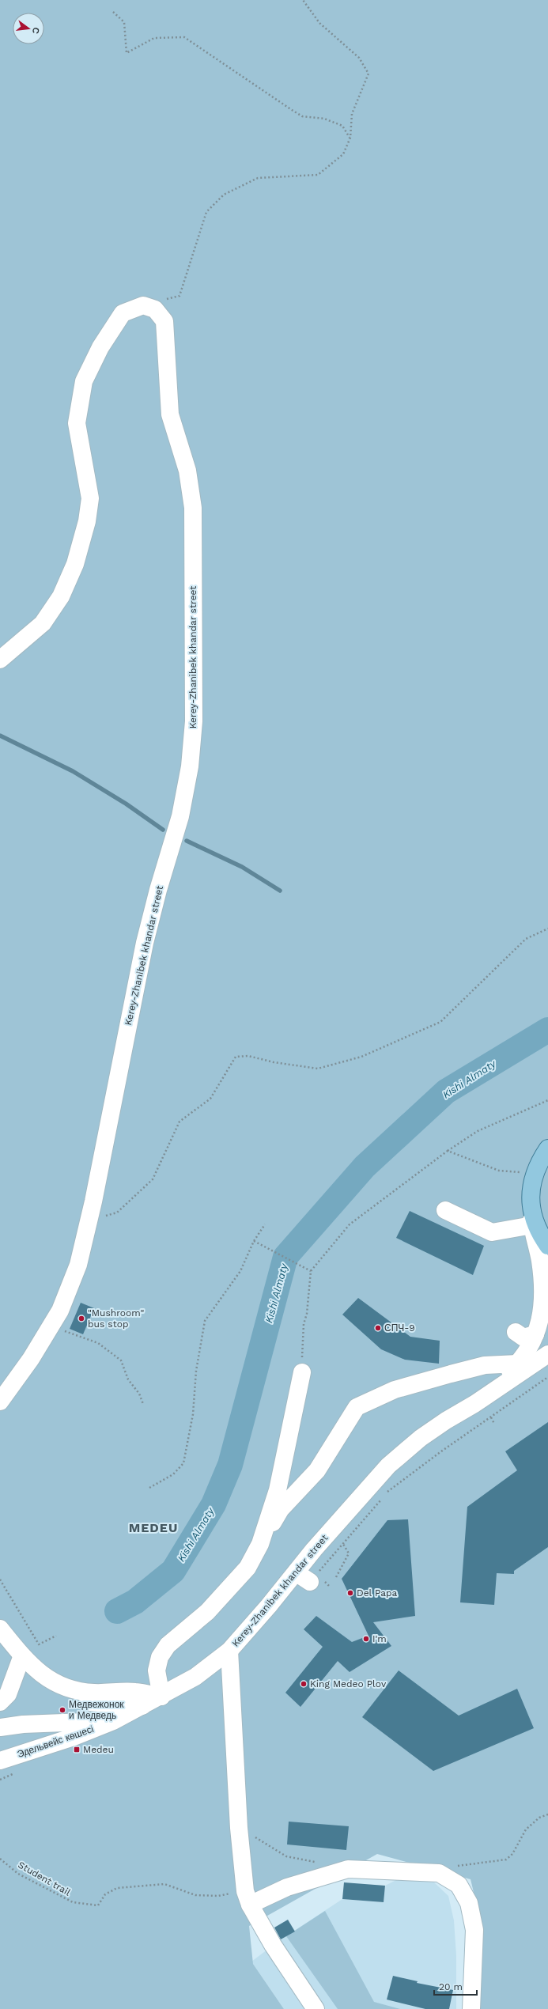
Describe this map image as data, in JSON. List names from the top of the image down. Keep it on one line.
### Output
{"streets":{"main road":["Kerey-Zhanibek khandar street"],"street":["Эдельвейс көшесі"],"path":["Student trail"]},"crossings":[["Kerey-Zhanibek khandar street","Эдельвейс көшесі"]],"districts":["MEDEU"],"water":["Kіshі Almaty"],"places":{"other":["\"Mushroom\" bus stop","СПЧ-9","Del Papa","I'm","King Medeo Plov","Медвежонок и Медведь"],"transit":["Medeu"]},"scale_bar":"20 m","north":"right"}
